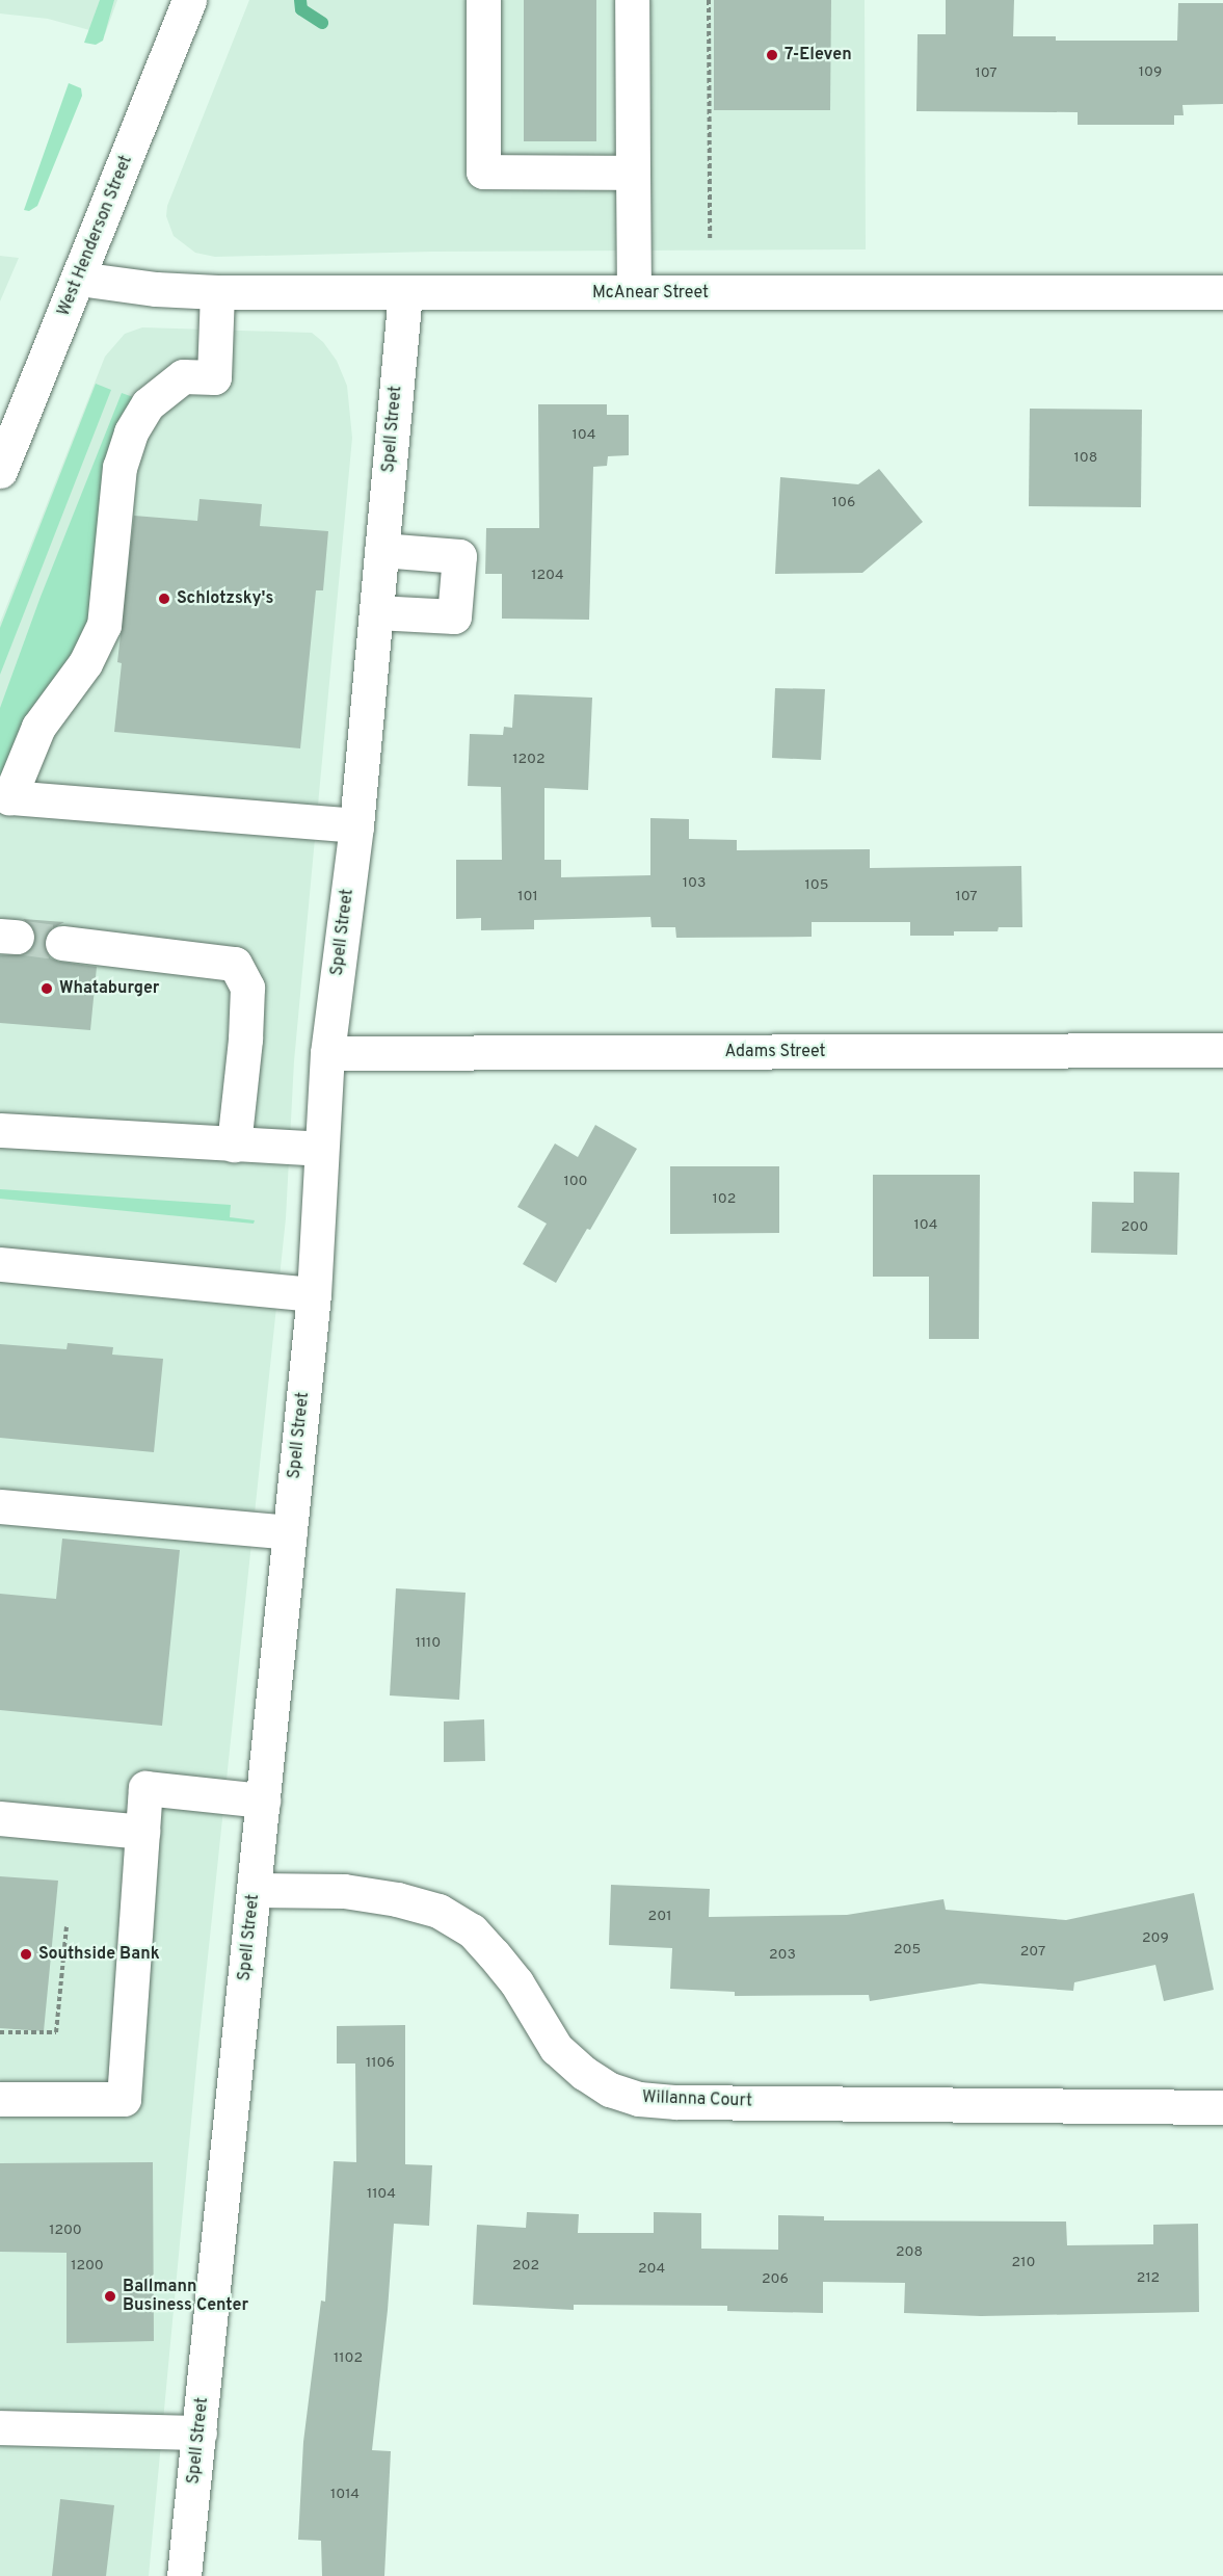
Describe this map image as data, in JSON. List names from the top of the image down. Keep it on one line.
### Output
{"streets":{"street":["West Henderson Street","McAnear Street","Spell Street","Adams Street","Willanna Court"]},"crossings":[["West Henderson Street","McAnear Street"],["McAnear Street","Spell Street"],["Spell Street","Adams Street"],["Spell Street","Willanna Court"]],"places":["7-Eleven","Schlotzsky's","Whataburger","Southside Bank","Ballmann Business Center"],"house_numbers":["109","107","104","108","106","1204","1202","103","105","101","107","100","102","104","200","1110","201","209","205","207","203","1106","1104","1200","208","210","1200","202","204","212","206","1102","1014"]}
